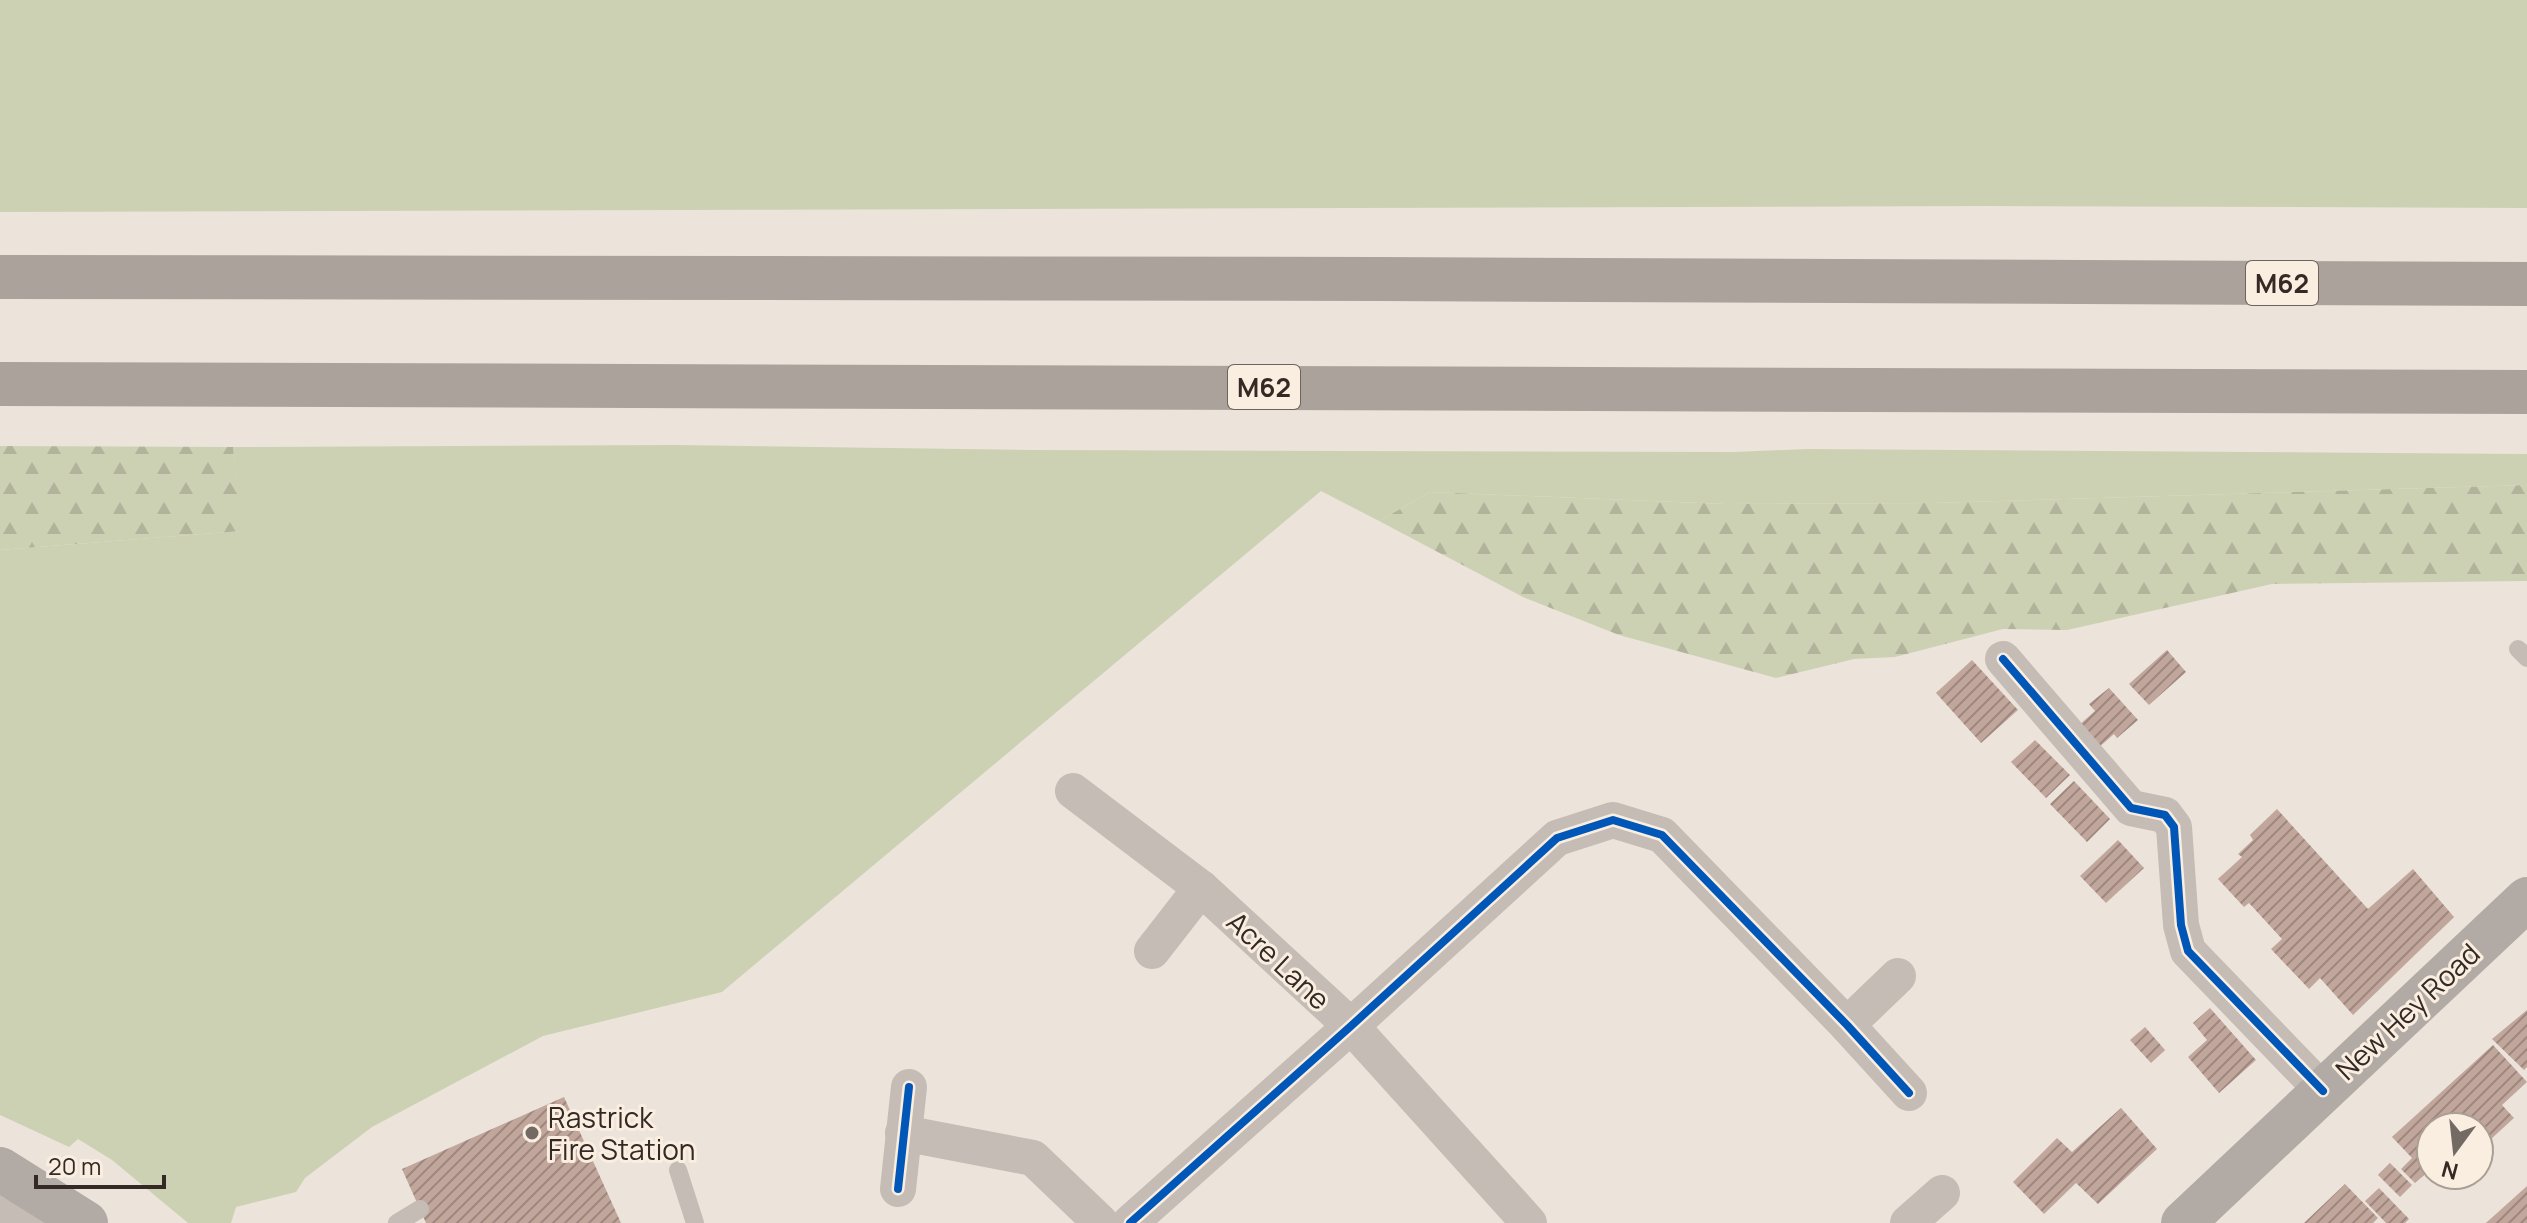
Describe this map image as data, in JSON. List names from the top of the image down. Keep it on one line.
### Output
{"streets":{"highway":["M62"],"main road":["New Hey Road"],"street":["Acre Lane"]},"places":["Rastrick Fire Station"],"scale_bar":"20 m","north":"bottom"}
